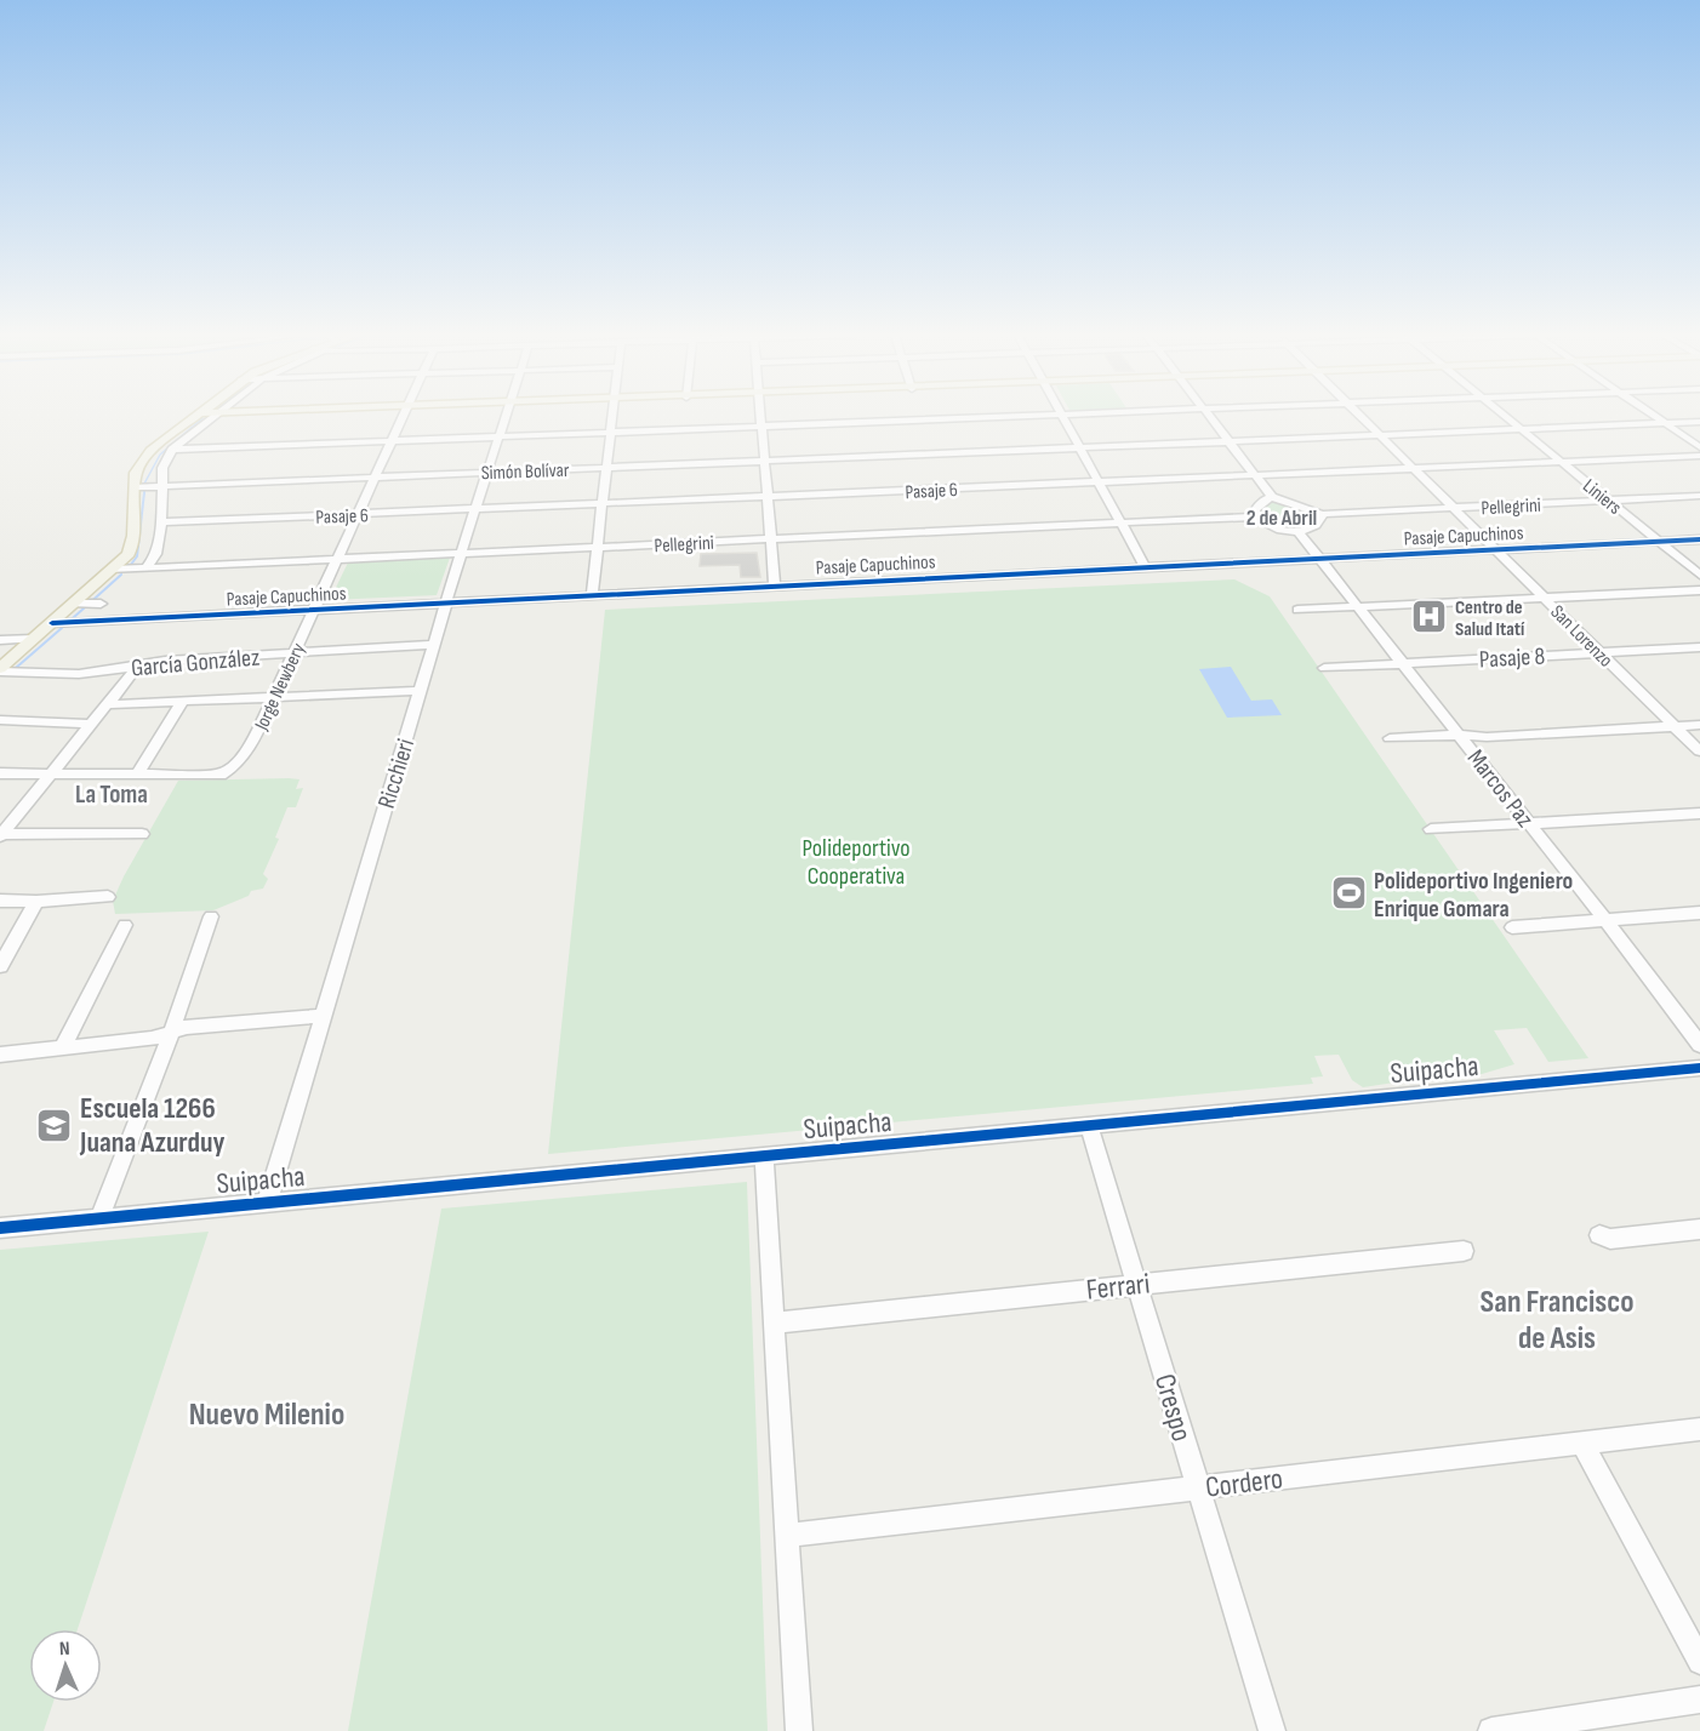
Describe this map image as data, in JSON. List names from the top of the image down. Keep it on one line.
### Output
{"streets":{"street":["Simón Bolívar","Pasaje 6","Liniers","Pellegrini","Pasaje Capuchinos","San Lorenzo","Pasaje 8","García González","Jorge Newbery","Ricchieri","Marcos Paz","Suipacha","Ferrari","Crespo","Cordero"]},"crossings":[["Simón Bolívar","Liniers"],["Simón Bolívar","San Lorenzo"],["Simón Bolívar","Jorge Newbery"],["Simón Bolívar","Ricchieri"],["Pasaje 6","Liniers"],["Pasaje 6","San Lorenzo"],["Pasaje 6","Jorge Newbery"],["Pasaje 6","Ricchieri"],["Liniers","Pellegrini"],["Liniers","Pasaje Capuchinos"],["Pellegrini","San Lorenzo"],["Pellegrini","Jorge Newbery"],["Pellegrini","Ricchieri"],["Pasaje Capuchinos","San Lorenzo"],["Pasaje Capuchinos","Jorge Newbery"],["Pasaje Capuchinos","Ricchieri"],["Pasaje Capuchinos","Marcos Paz"],["San Lorenzo","Pasaje 8"],["Pasaje 8","Marcos Paz"],["García González","Jorge Newbery"],["García González","Ricchieri"],["Ricchieri","Suipacha"],["Suipacha","Crespo"],["Ferrari","Crespo"],["Crespo","Cordero"]],"districts":["2 de Abril","La Toma","San Francisco de Asis","Nuevo Milenio"],"parks":["Polideportivo Cooperativa"],"places":{"hospital":["Centro de Salud Itatí"],"sports":["Polideportivo Ingeniero Enrique Gomara"],"school or university":["Escuela 1266 Juana Azurduy"]},"north":"top"}
